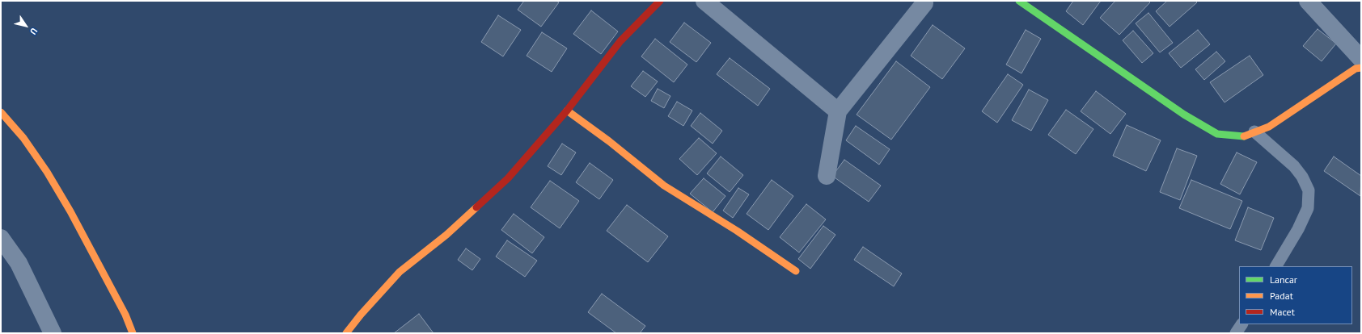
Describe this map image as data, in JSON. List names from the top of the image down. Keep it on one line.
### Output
{"legend":["Lancar","Padat","Macet"],"north":"bottom right"}
